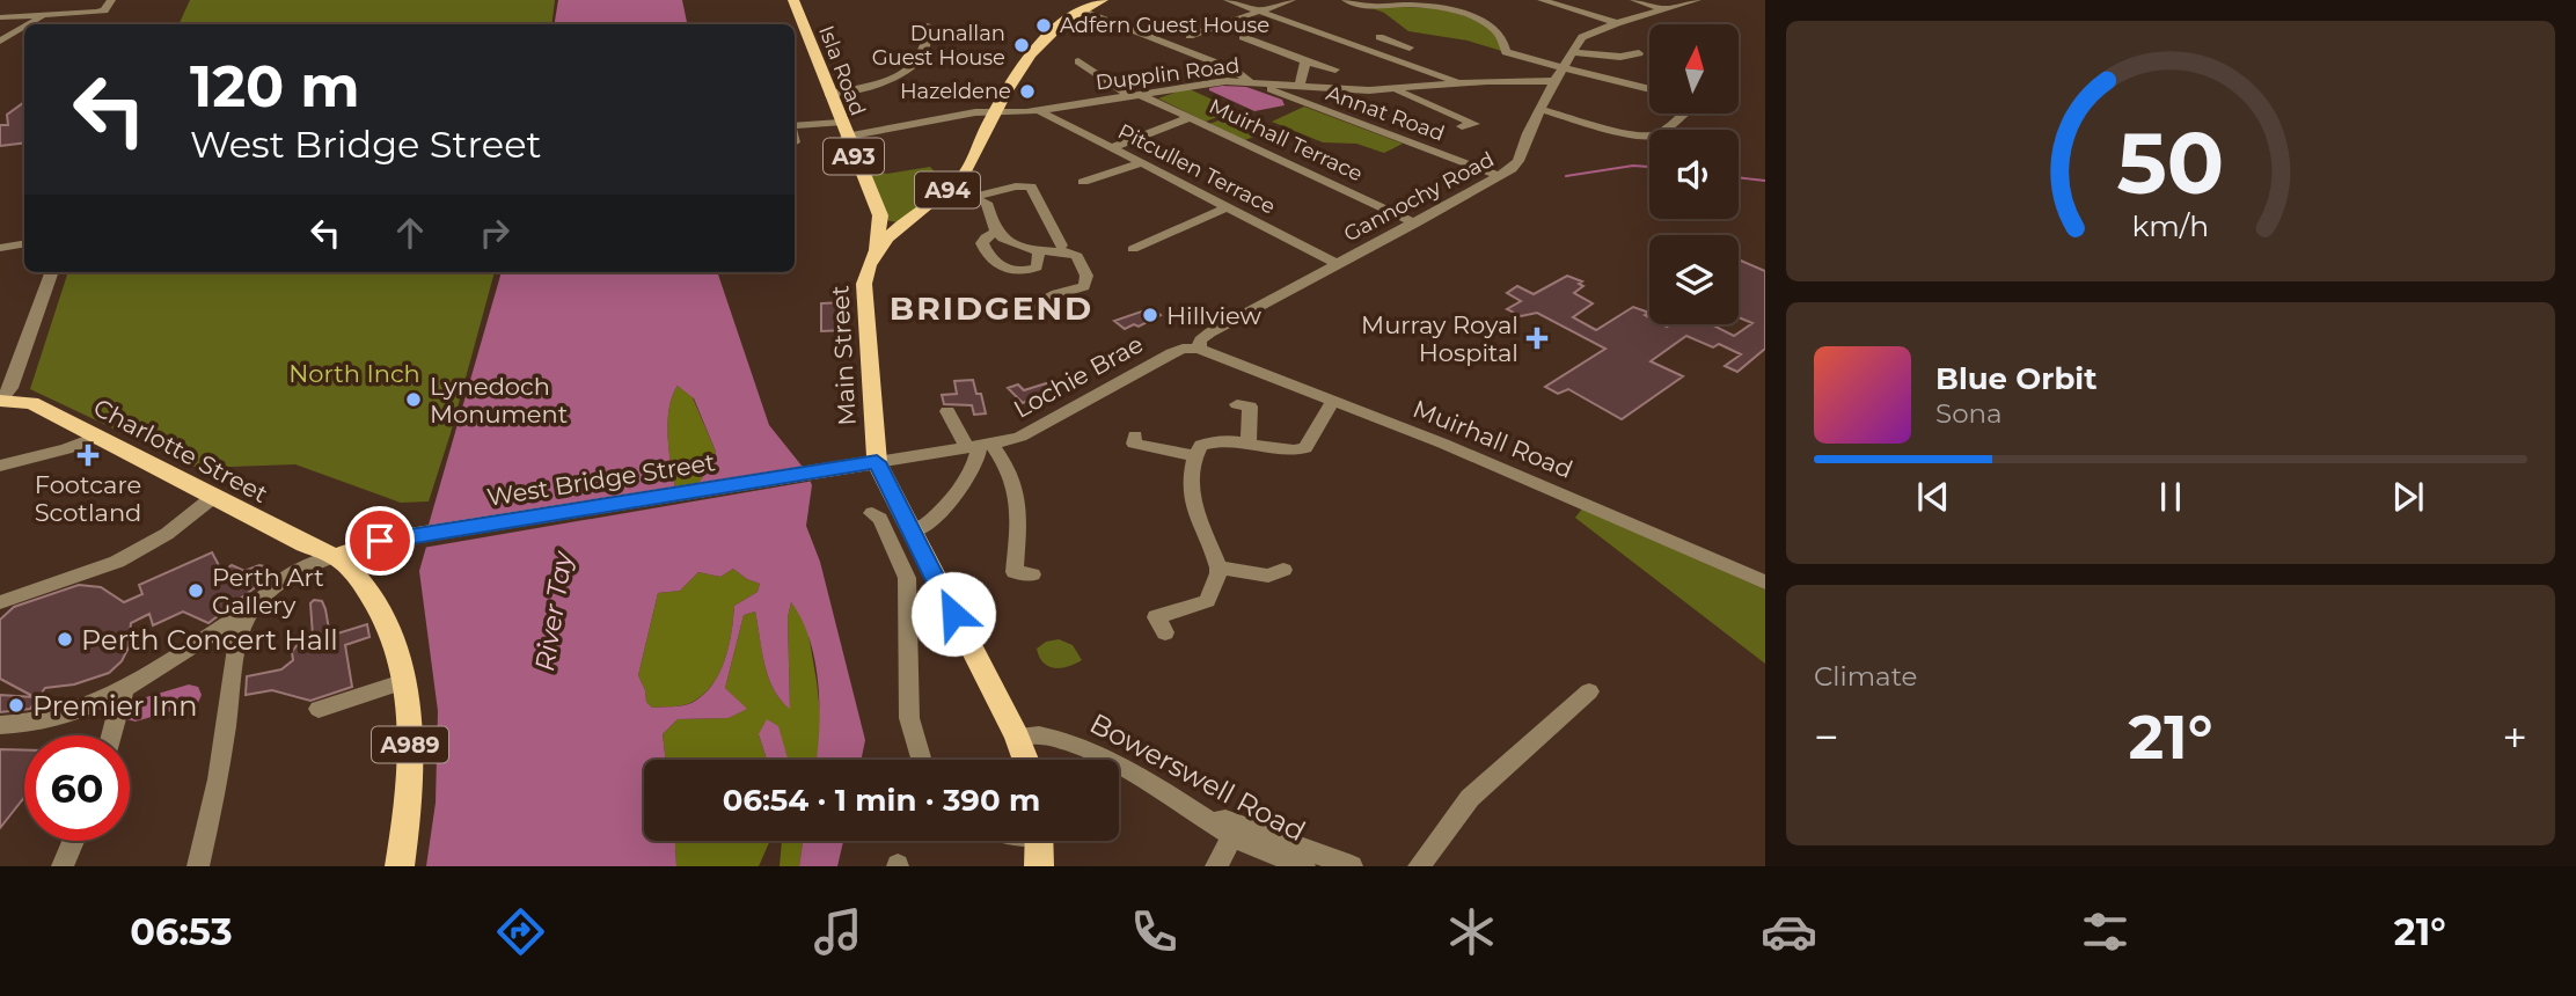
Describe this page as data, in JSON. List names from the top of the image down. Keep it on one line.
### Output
{"streets":{"main road":["Isla Road","A93","A94","Main Street","Charlotte Street","West Bridge Street","A989"],"street":["Dupplin Road","Annat Road","Muirhall Terrace","Pitcullen Terrace","Gannochy Road","Lochie Brae","Muirhall Road","Bowerswell Road"]},"crossings":[["Isla Road","Dupplin Road"],["Isla Road","A94"],["Isla Road","Main Street"],["Dupplin Road","Annat Road"],["Dupplin Road","Muirhall Terrace"],["Dupplin Road","Pitcullen Terrace"],["Dupplin Road","A94"],["Dupplin Road","Gannochy Road"],["Annat Road","A94"],["Annat Road","Gannochy Road"],["Muirhall Terrace","Gannochy Road"],["Pitcullen Terrace","Gannochy Road"],["A94","Main Street"],["Gannochy Road","Lochie Brae"],["Gannochy Road","Muirhall Road"],["Main Street","Lochie Brae"],["Main Street","West Bridge Street"],["Lochie Brae","Muirhall Road"],["Lochie Brae","West Bridge Street"],["Charlotte Street","West Bridge Street"],["Charlotte Street","A989"],["West Bridge Street","A989"]],"districts":["BRIDGEND"],"water":["River Tay"],"parks":["North Inch"],"places":{"other":["Adfern Guest House","Dunallan Guest House","Hazeldene","Hillview","Lynedoch Monument","Perth Art Gallery","Perth Concert Hall","Premier Inn"],"health":["Murray Royal Hospital","Footcare Scotland"]},"north":"top","page":{"turn":["120 m","West Bridge Street"],"song":["Blue Orbit","Sona"],"tile":"Climate","heat":["−","21°","+"],"limit":"60","trip":"06:54 · 1 min · 390 m","tabs":["06:53","21°"],"gauge":["50","km/h"]}}
